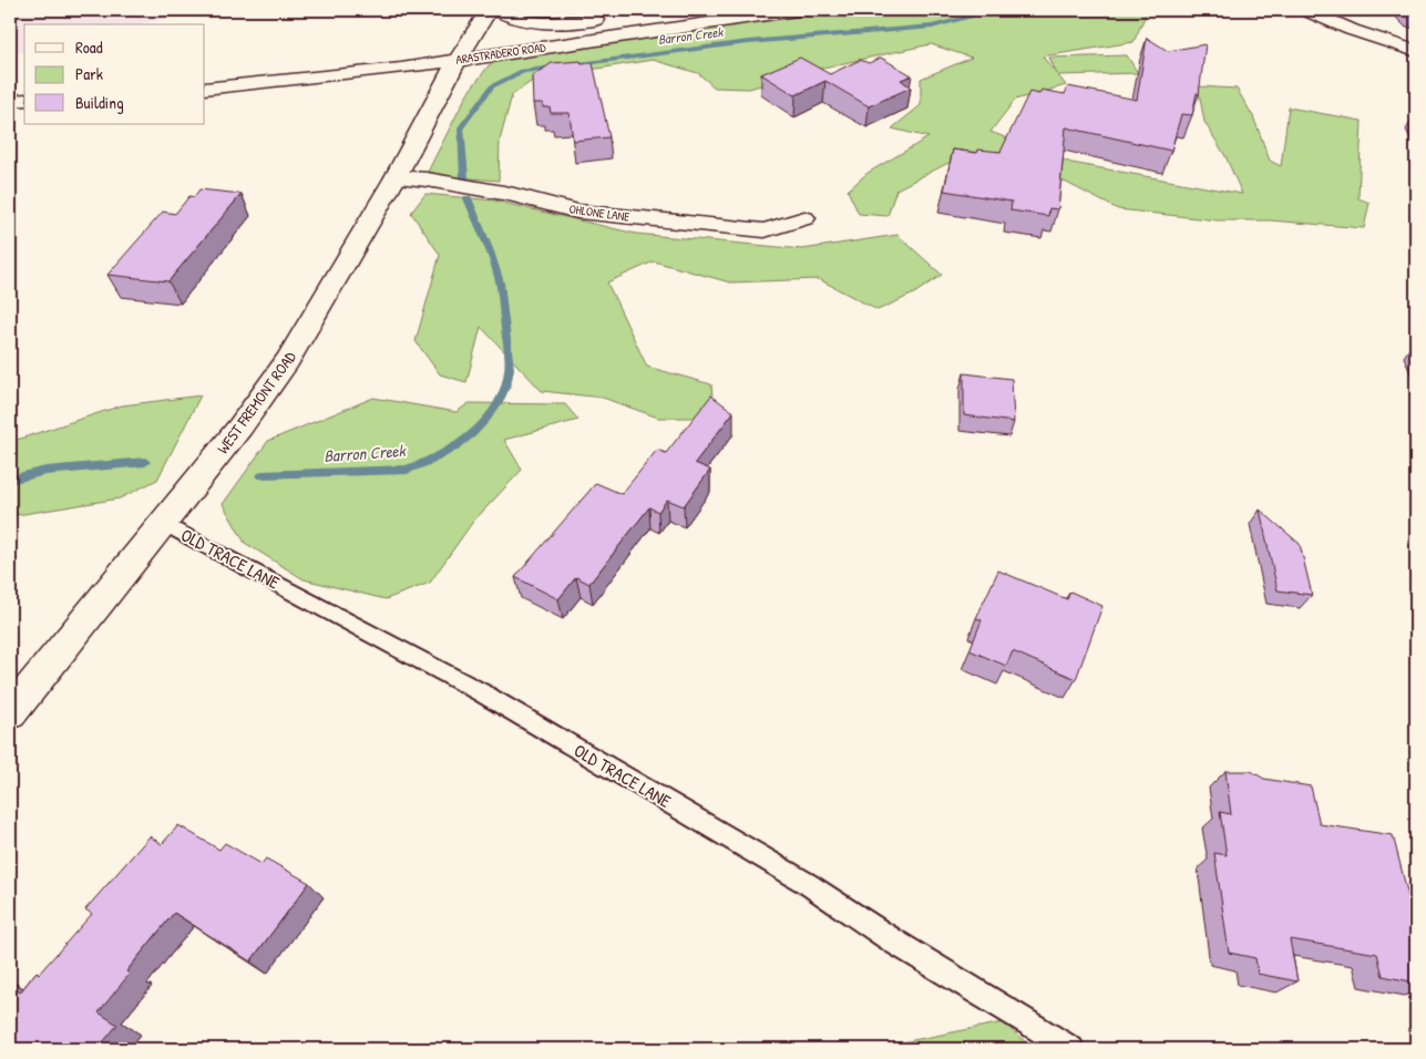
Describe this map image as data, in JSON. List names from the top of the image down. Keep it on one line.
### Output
{"streets":{"street":["ARASTRADERO ROAD","OHLONE LANE","WEST FREMONT ROAD"],"lane":["OLD TRACE LANE"]},"crossings":[["ARASTRADERO ROAD","WEST FREMONT ROAD"],["OHLONE LANE","WEST FREMONT ROAD"],["WEST FREMONT ROAD","OLD TRACE LANE"]],"water":["Barron Creek"],"legend":["Road","Park","Building"]}
